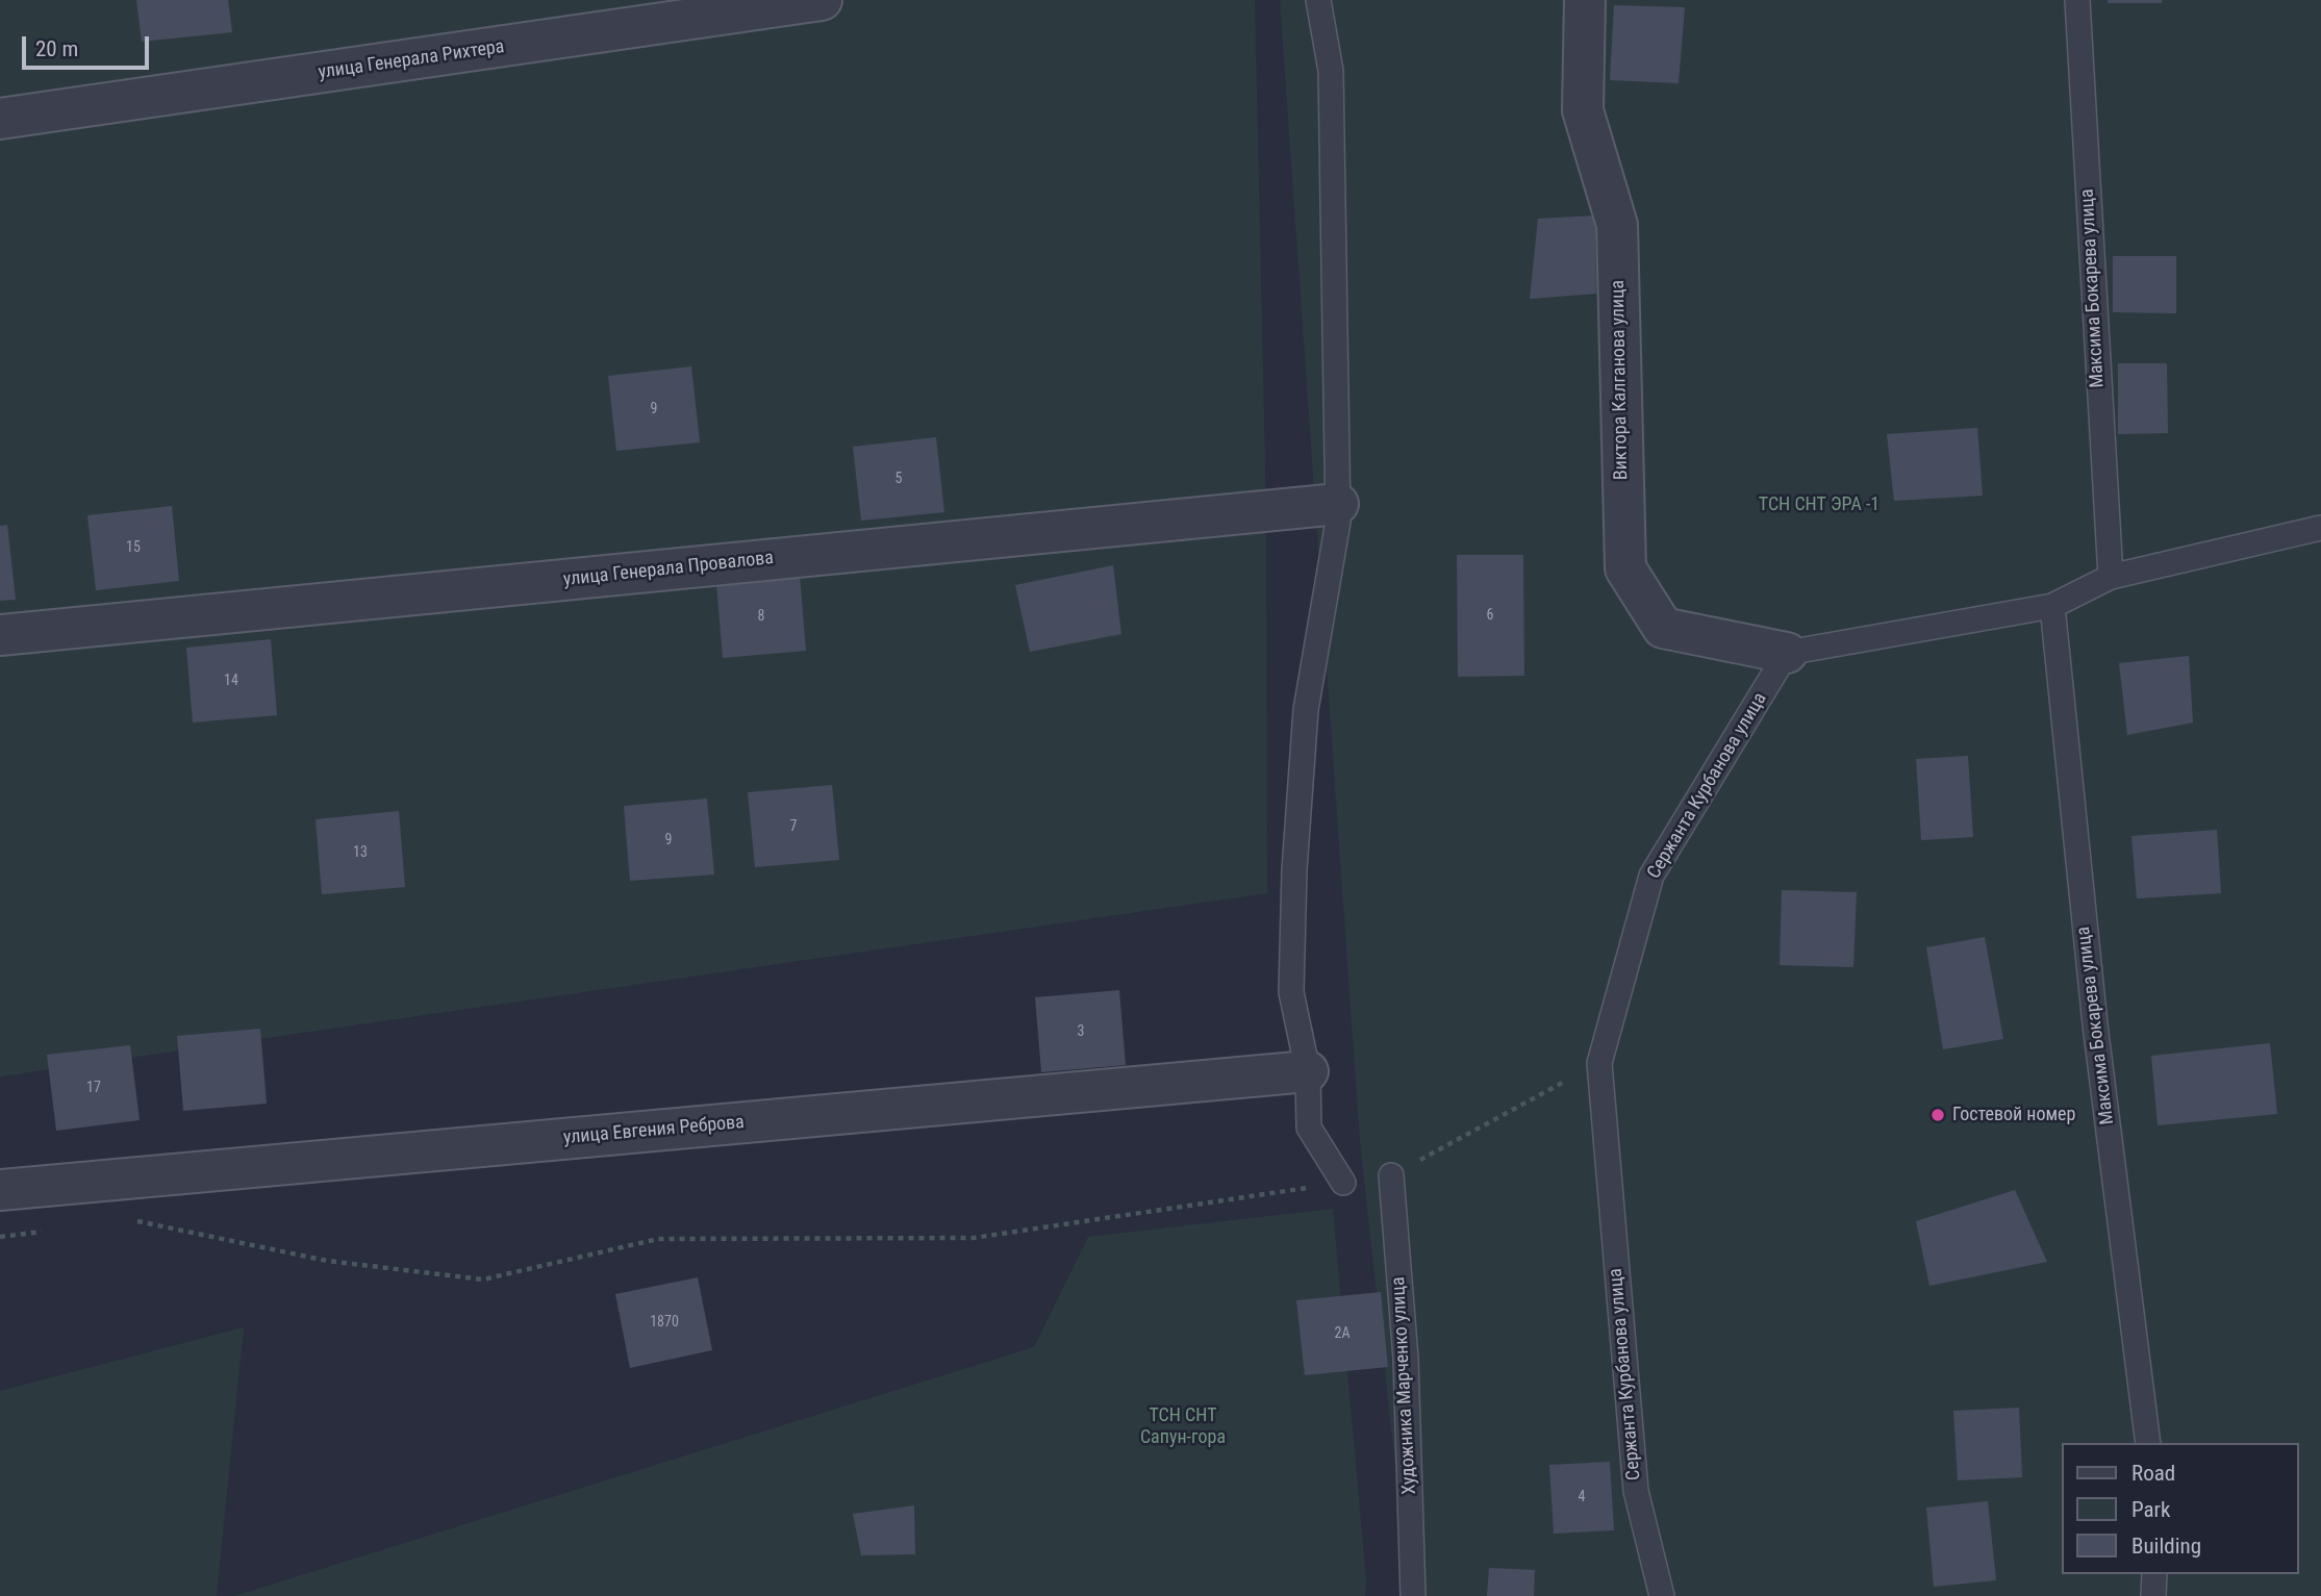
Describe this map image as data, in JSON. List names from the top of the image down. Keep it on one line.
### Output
{"streets":{"street":["улица Генерала Рихтера","Виктора Калганова улица","улица Генерала Провалова","улица Евгения Реброва"],"lane":["Максима Бокарева улица","Сержанта Курбанова улица","Художника Марченко улица"]},"crossings":[["Виктора Калганова улица","Сержанта Курбанова улица"]],"parks":["ТСН СНТ ЭРА -1","ТСН СНТ Сапун-гора"],"places":["Гостевой номер"],"house_numbers":["9","5","15","6","8","14","7","9","13","3","17","1870","2А","4"],"legend":["Road","Park","Building"],"scale_bar":"20 m"}
